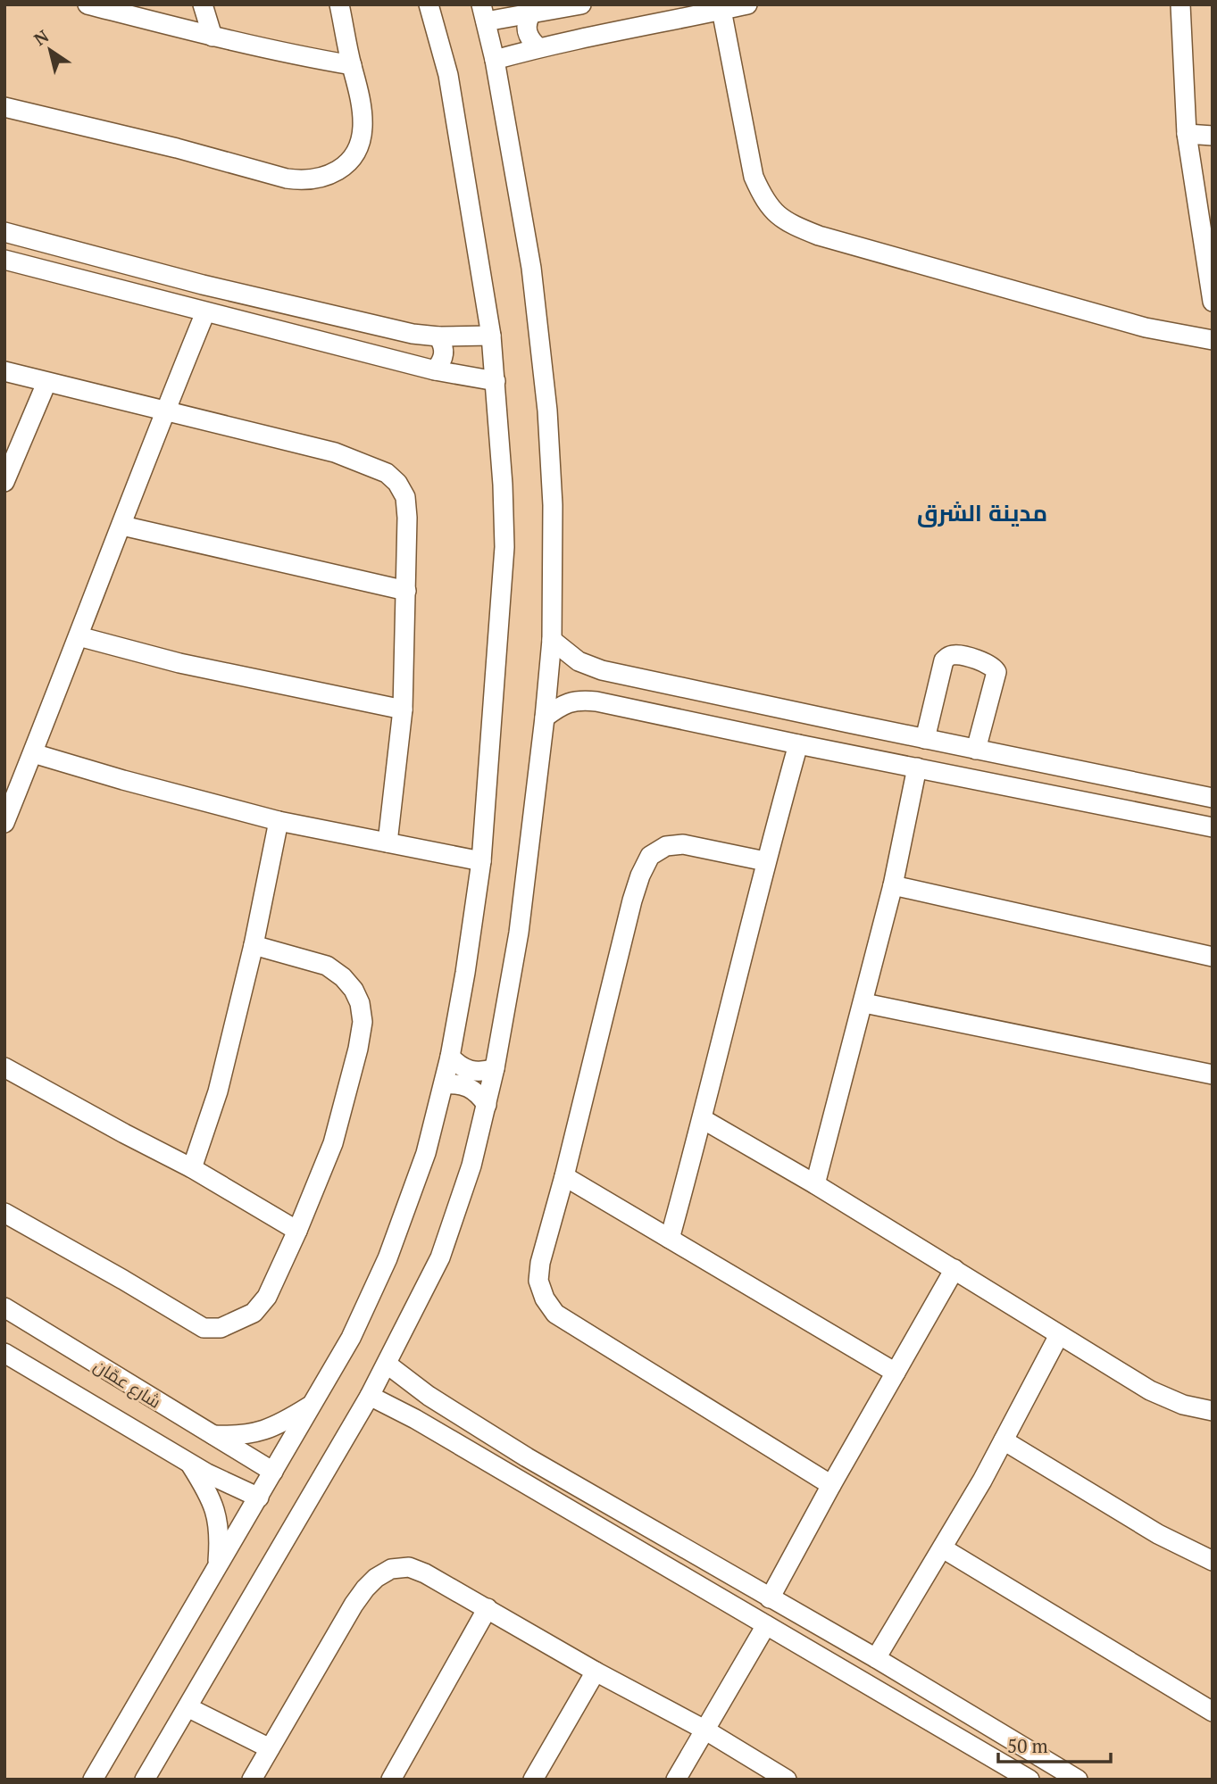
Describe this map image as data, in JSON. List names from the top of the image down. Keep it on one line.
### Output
{"streets":{"street":["شارع عمّان"]},"districts":["مدينة الشرق"],"scale_bar":"50 m","north":"top left"}
